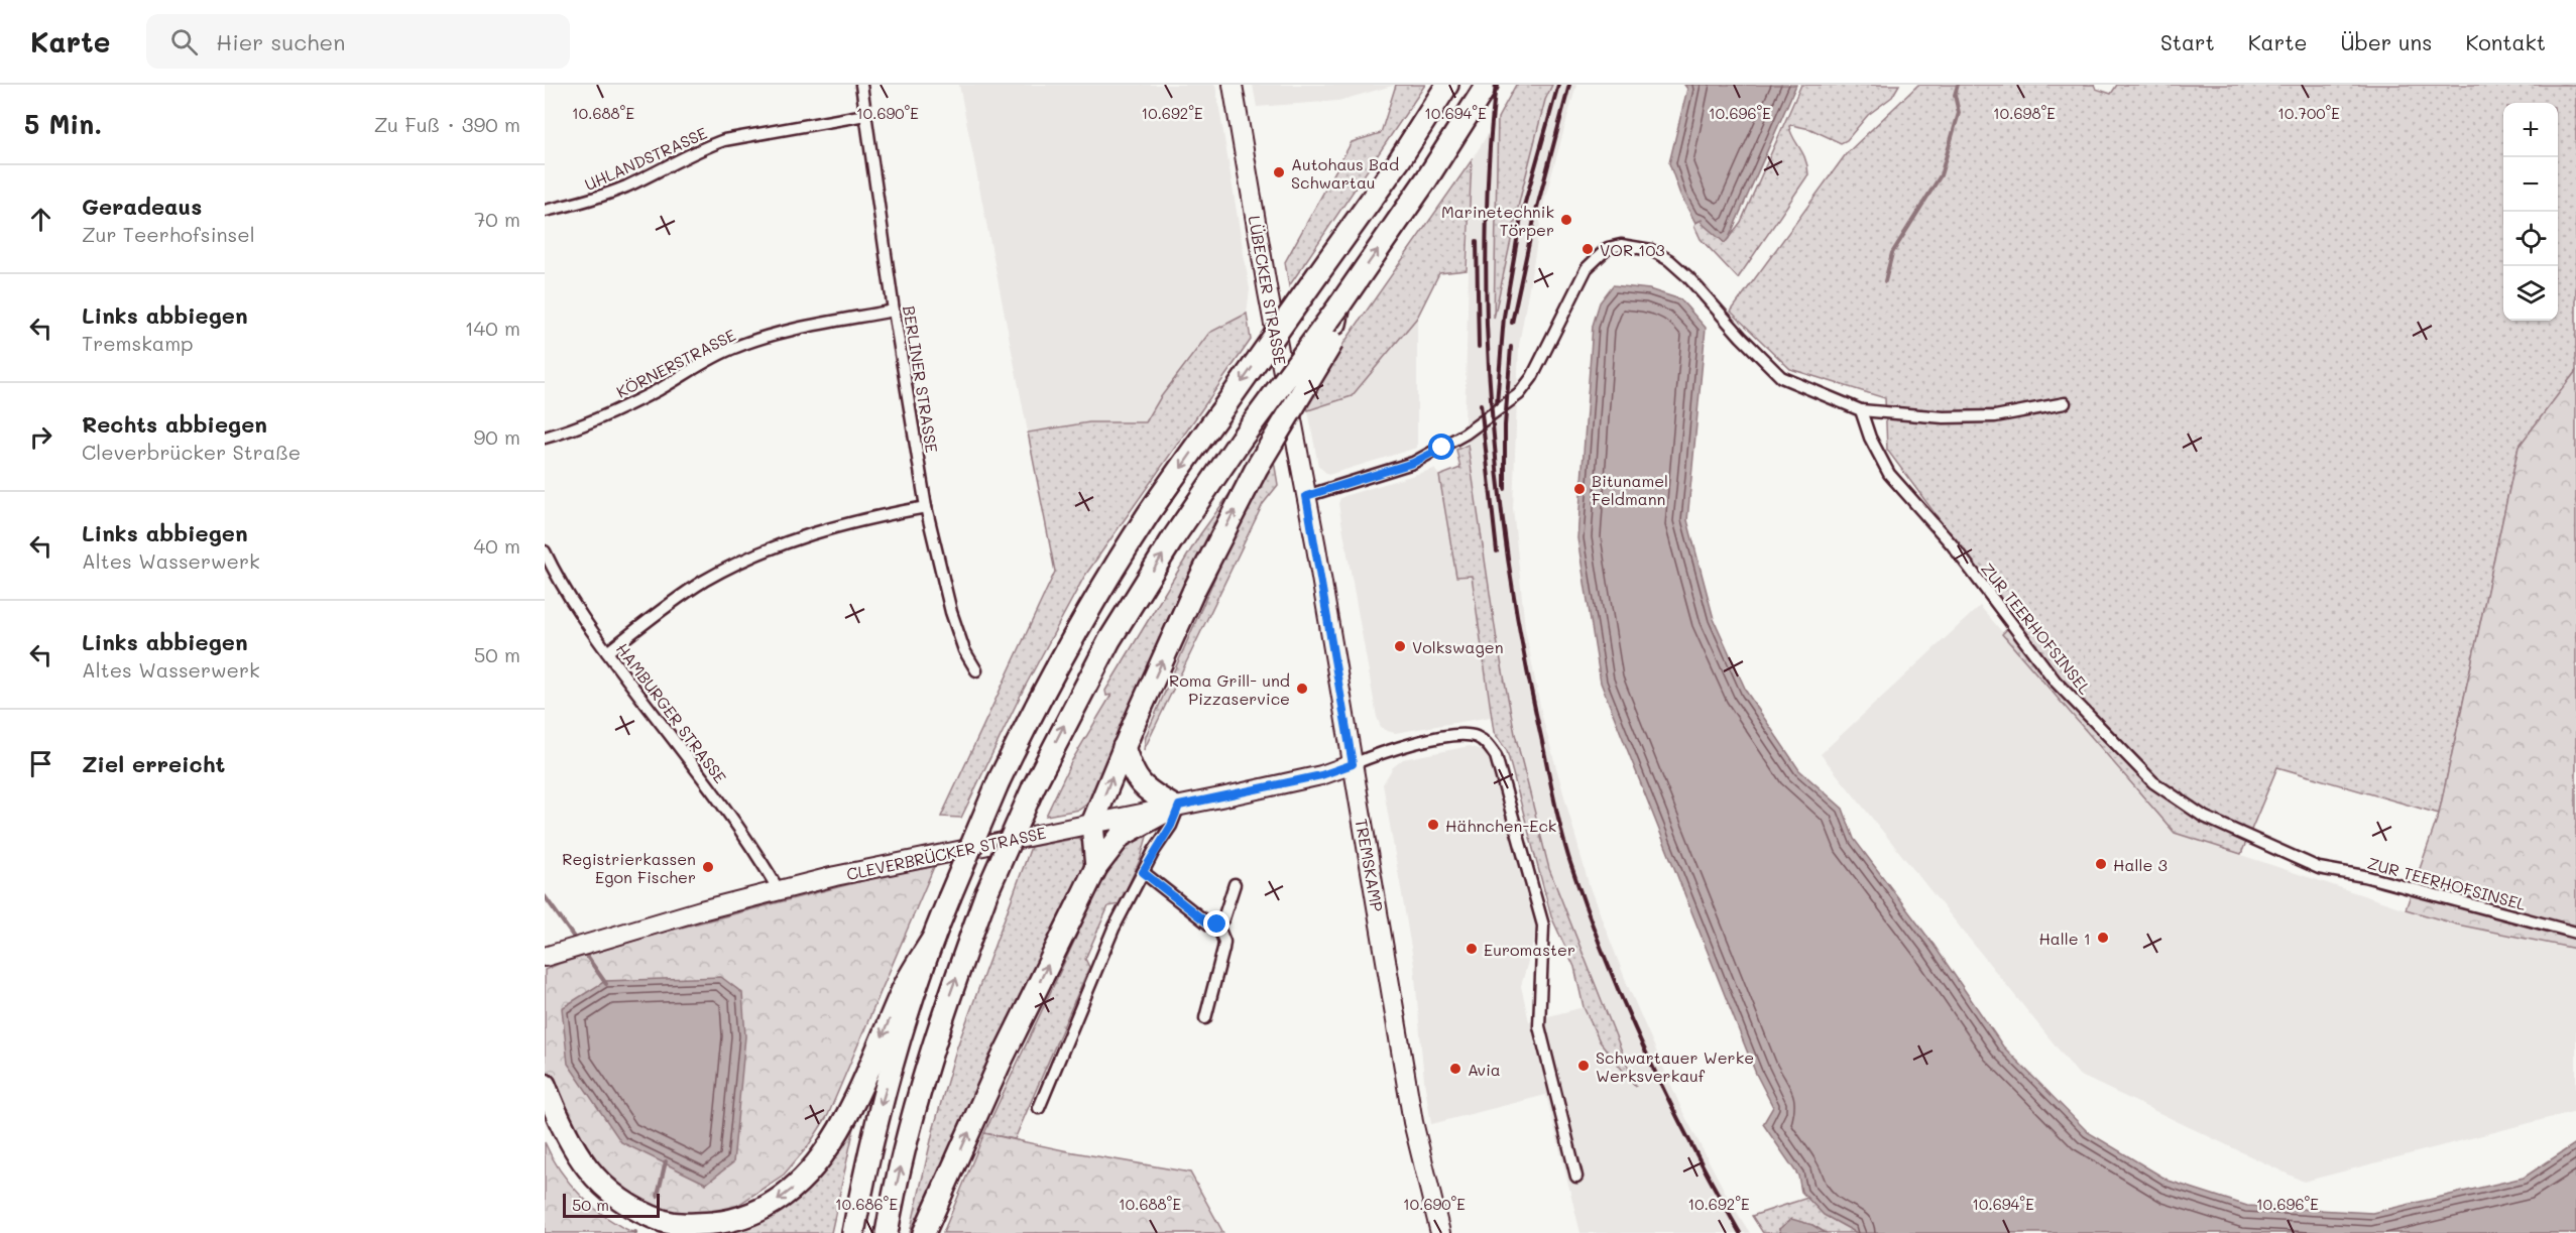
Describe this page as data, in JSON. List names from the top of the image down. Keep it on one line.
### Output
{"streets":{"main road":["LÜBECKER STRASSE","CLEVERBRÜCKER STRASSE","TREMSKAMP"],"street":["UHLANDSTRASSE","KÖRNERSTRASSE","BERLINER STRASSE","ZUR TEERHOFSINSEL","HAMBURGER STRASSE"]},"crossings":[["UHLANDSTRASSE","BERLINER STRASSE"],["LÜBECKER STRASSE","TREMSKAMP"],["KÖRNERSTRASSE","BERLINER STRASSE"],["HAMBURGER STRASSE","CLEVERBRÜCKER STRASSE"],["CLEVERBRÜCKER STRASSE","TREMSKAMP"]],"places":["Autohaus Bad Schwartau","Marinetechnik Törper","VOR 103","Bitunamel Feldmann","Volkswagen","Roma Grill- und Pizzaservice","Hähnchen-Eck","Halle 3","Registrierkassen Egon Fischer","Halle 1","Euromaster","Schwartauer Werke Werksverkauf","Avia"],"scale_bar":"50 m","page":{"header":"Karte","search":"Hier suchen","nav":["Start","Karte","Über uns","Kontakt"],"heading":["5 Min.","Zu Fuß · 390 m"],"map_buttons":["+","−"],"list":[["Geradeaus","Zur Teerhofsinsel","70 m"],["Links abbiegen","Tremskamp","140 m"],["Rechts abbiegen","Cleverbrücker Straße","90 m"],["Links abbiegen","Altes Wasserwerk","40 m"],["Links abbiegen","Altes Wasserwerk","50 m"],"Ziel erreicht"],"scale":"50 m"},"coordinates":["10.688°E","10.692°E","10.694°E","10.696°E","10.698°E","10.690°E","10.700°E","10.686°E"]}
